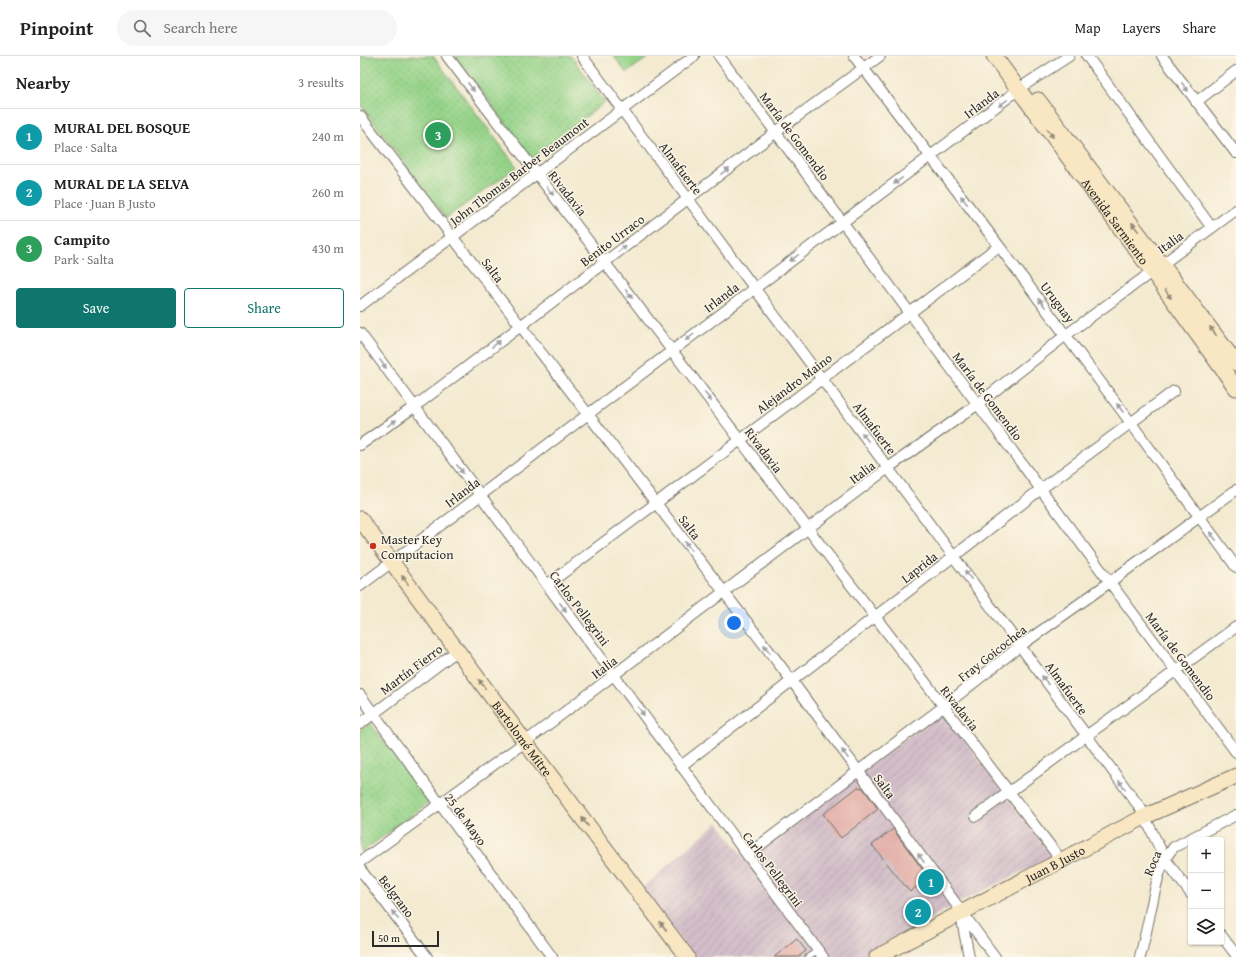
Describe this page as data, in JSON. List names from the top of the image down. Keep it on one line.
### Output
{"streets":{"main road":["Avenida Sarmiento","Bartolomé Mitre","Juan B Justo"],"street":["Irlanda","María de Gomendio","Almafuerte","John Thomas Barber Beaumont","Rivadavia","Benito Urraco","Italia","Salta","Uruguay","Alejandro Maino","Laprida","Carlos Pellegrini","Fray Goicochea","Martín Fierro","25 de Mayo","Roca","Belgrano"]},"crossings":[["Irlanda","María de Gomendio"],["Irlanda","Almafuerte"],["Irlanda","Rivadavia"],["Irlanda","Avenida Sarmiento"],["Irlanda","Salta"],["Irlanda","Uruguay"],["Irlanda","Carlos Pellegrini"],["Irlanda","Bartolomé Mitre"],["María de Gomendio","Benito Urraco"],["María de Gomendio","Italia"],["María de Gomendio","Alejandro Maino"],["María de Gomendio","Laprida"],["María de Gomendio","Fray Goicochea"],["Almafuerte","John Thomas Barber Beaumont"],["Almafuerte","Benito Urraco"],["Almafuerte","Italia"],["Almafuerte","Alejandro Maino"],["Almafuerte","Laprida"],["Almafuerte","Fray Goicochea"],["Almafuerte","Juan B Justo"],["John Thomas Barber Beaumont","Rivadavia"],["John Thomas Barber Beaumont","Salta"],["Rivadavia","Benito Urraco"],["Rivadavia","Italia"],["Rivadavia","Alejandro Maino"],["Rivadavia","Laprida"],["Rivadavia","Fray Goicochea"],["Rivadavia","Juan B Justo"],["Avenida Sarmiento","Italia"],["Benito Urraco","Salta"],["Benito Urraco","Uruguay"],["Benito Urraco","Carlos Pellegrini"],["Italia","Salta"],["Italia","Uruguay"],["Italia","Carlos Pellegrini"],["Italia","Bartolomé Mitre"],["Italia","25 de Mayo"],["Salta","Alejandro Maino"],["Salta","Laprida"],["Salta","Fray Goicochea"],["Salta","Juan B Justo"],["Uruguay","Alejandro Maino"],["Uruguay","Laprida"],["Uruguay","Fray Goicochea"],["Alejandro Maino","Carlos Pellegrini"],["Laprida","Carlos Pellegrini"],["Carlos Pellegrini","Fray Goicochea"],["Martín Fierro","Bartolomé Mitre"],["Martín Fierro","25 de Mayo"]],"one_way":["Irlanda","Almafuerte","Rivadavia","Benito Urraco","Salta","Uruguay","Carlos Pellegrini","Bartolomé Mitre","Belgrano"],"places":["Master Key Computacion"],"scale_bar":"50 m","page":{"header":"Pinpoint","search":"Search here","nav":["Map","Layers","Share"],"heading":["Nearby","3 results"],"list":[{"mark":"1","name":"MURAL DEL BOSQUE","note":"Place · Salta","value":"240 m"},{"mark":"2","name":"MURAL DE LA SELVA","note":"Place · Juan B Justo","value":"260 m"},{"mark":"3","name":"Campito","note":"Park · Salta","value":"430 m"}],"pins":["3","1","2"],"buttons":["Save","Share"],"map_buttons":["+","−"],"scale":"50 m"}}
